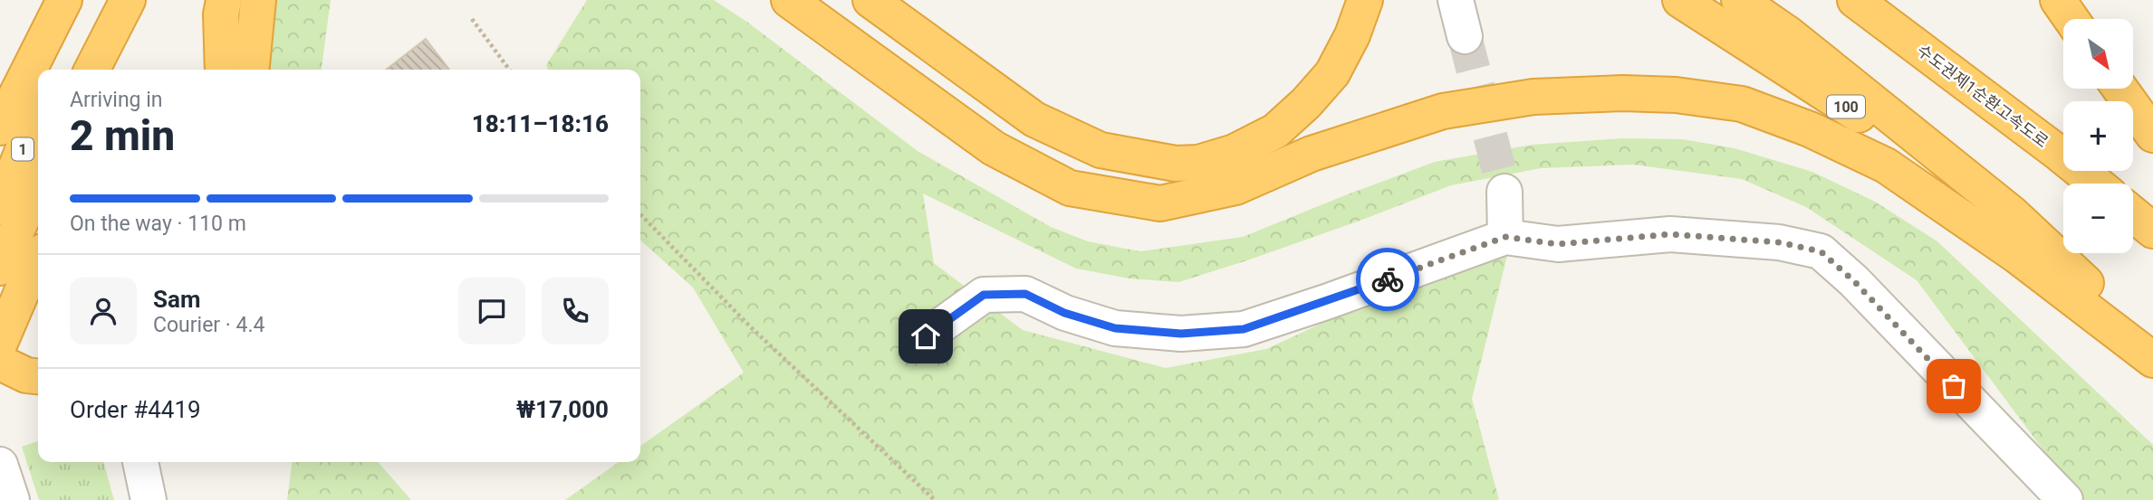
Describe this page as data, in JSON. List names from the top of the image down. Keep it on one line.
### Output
{"streets":{"highway":["수도권제1순환고속도로","100","1"]},"north":"bottom right","page":{"map_buttons":["+","−"],"heading":["2 min","Arriving in","18:11–18:16"],"panel":["Sam","Courier · 4.4","Order #4419","₩17,000"],"bar":"On the way · 110 m"}}
